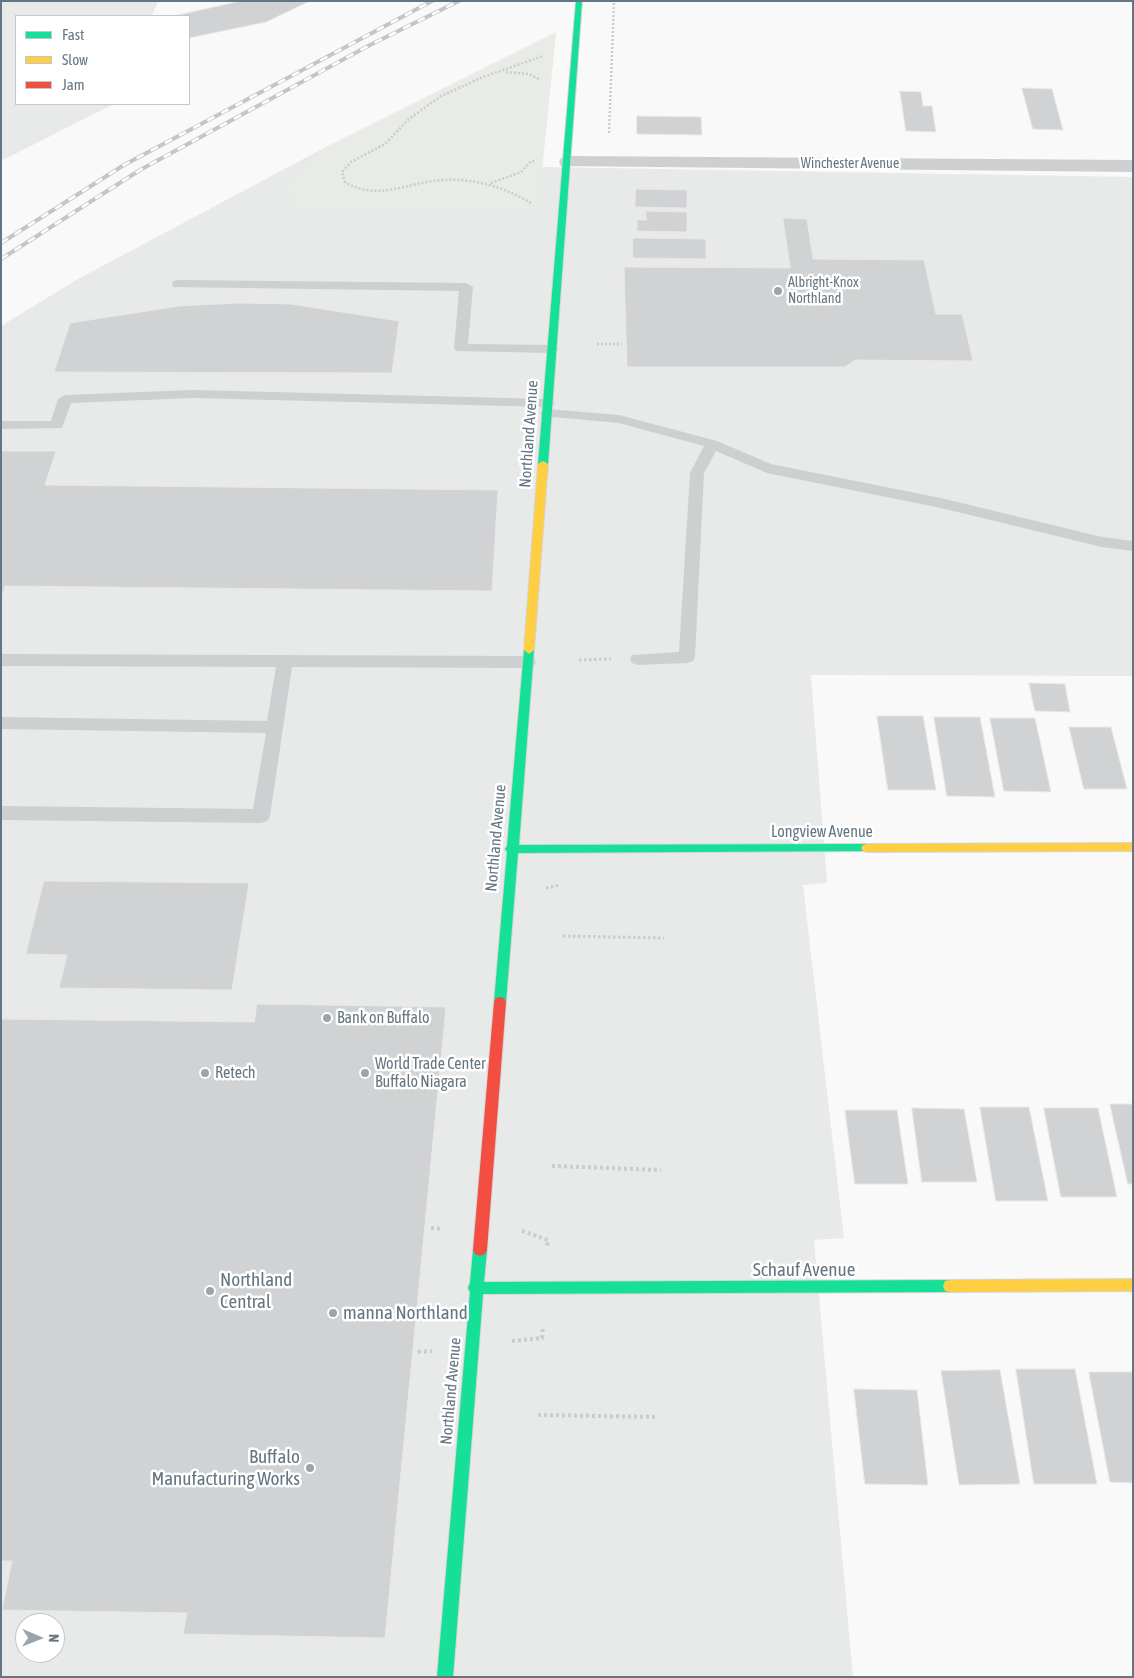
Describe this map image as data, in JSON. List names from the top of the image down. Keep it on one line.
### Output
{"streets":{"street":["Winchester Avenue","Northland Avenue","Longview Avenue","Schauf Avenue"]},"crossings":[["Winchester Avenue","Northland Avenue"],["Northland Avenue","Longview Avenue"],["Northland Avenue","Schauf Avenue"]],"places":["Albright-Knox Northland","Bank on Buffalo","Retech","World Trade Center Buffalo Niagara","Northland Central","manna Northland","Buffalo Manufacturing Works"],"legend":["Fast","Slow","Jam"],"north":"right"}
